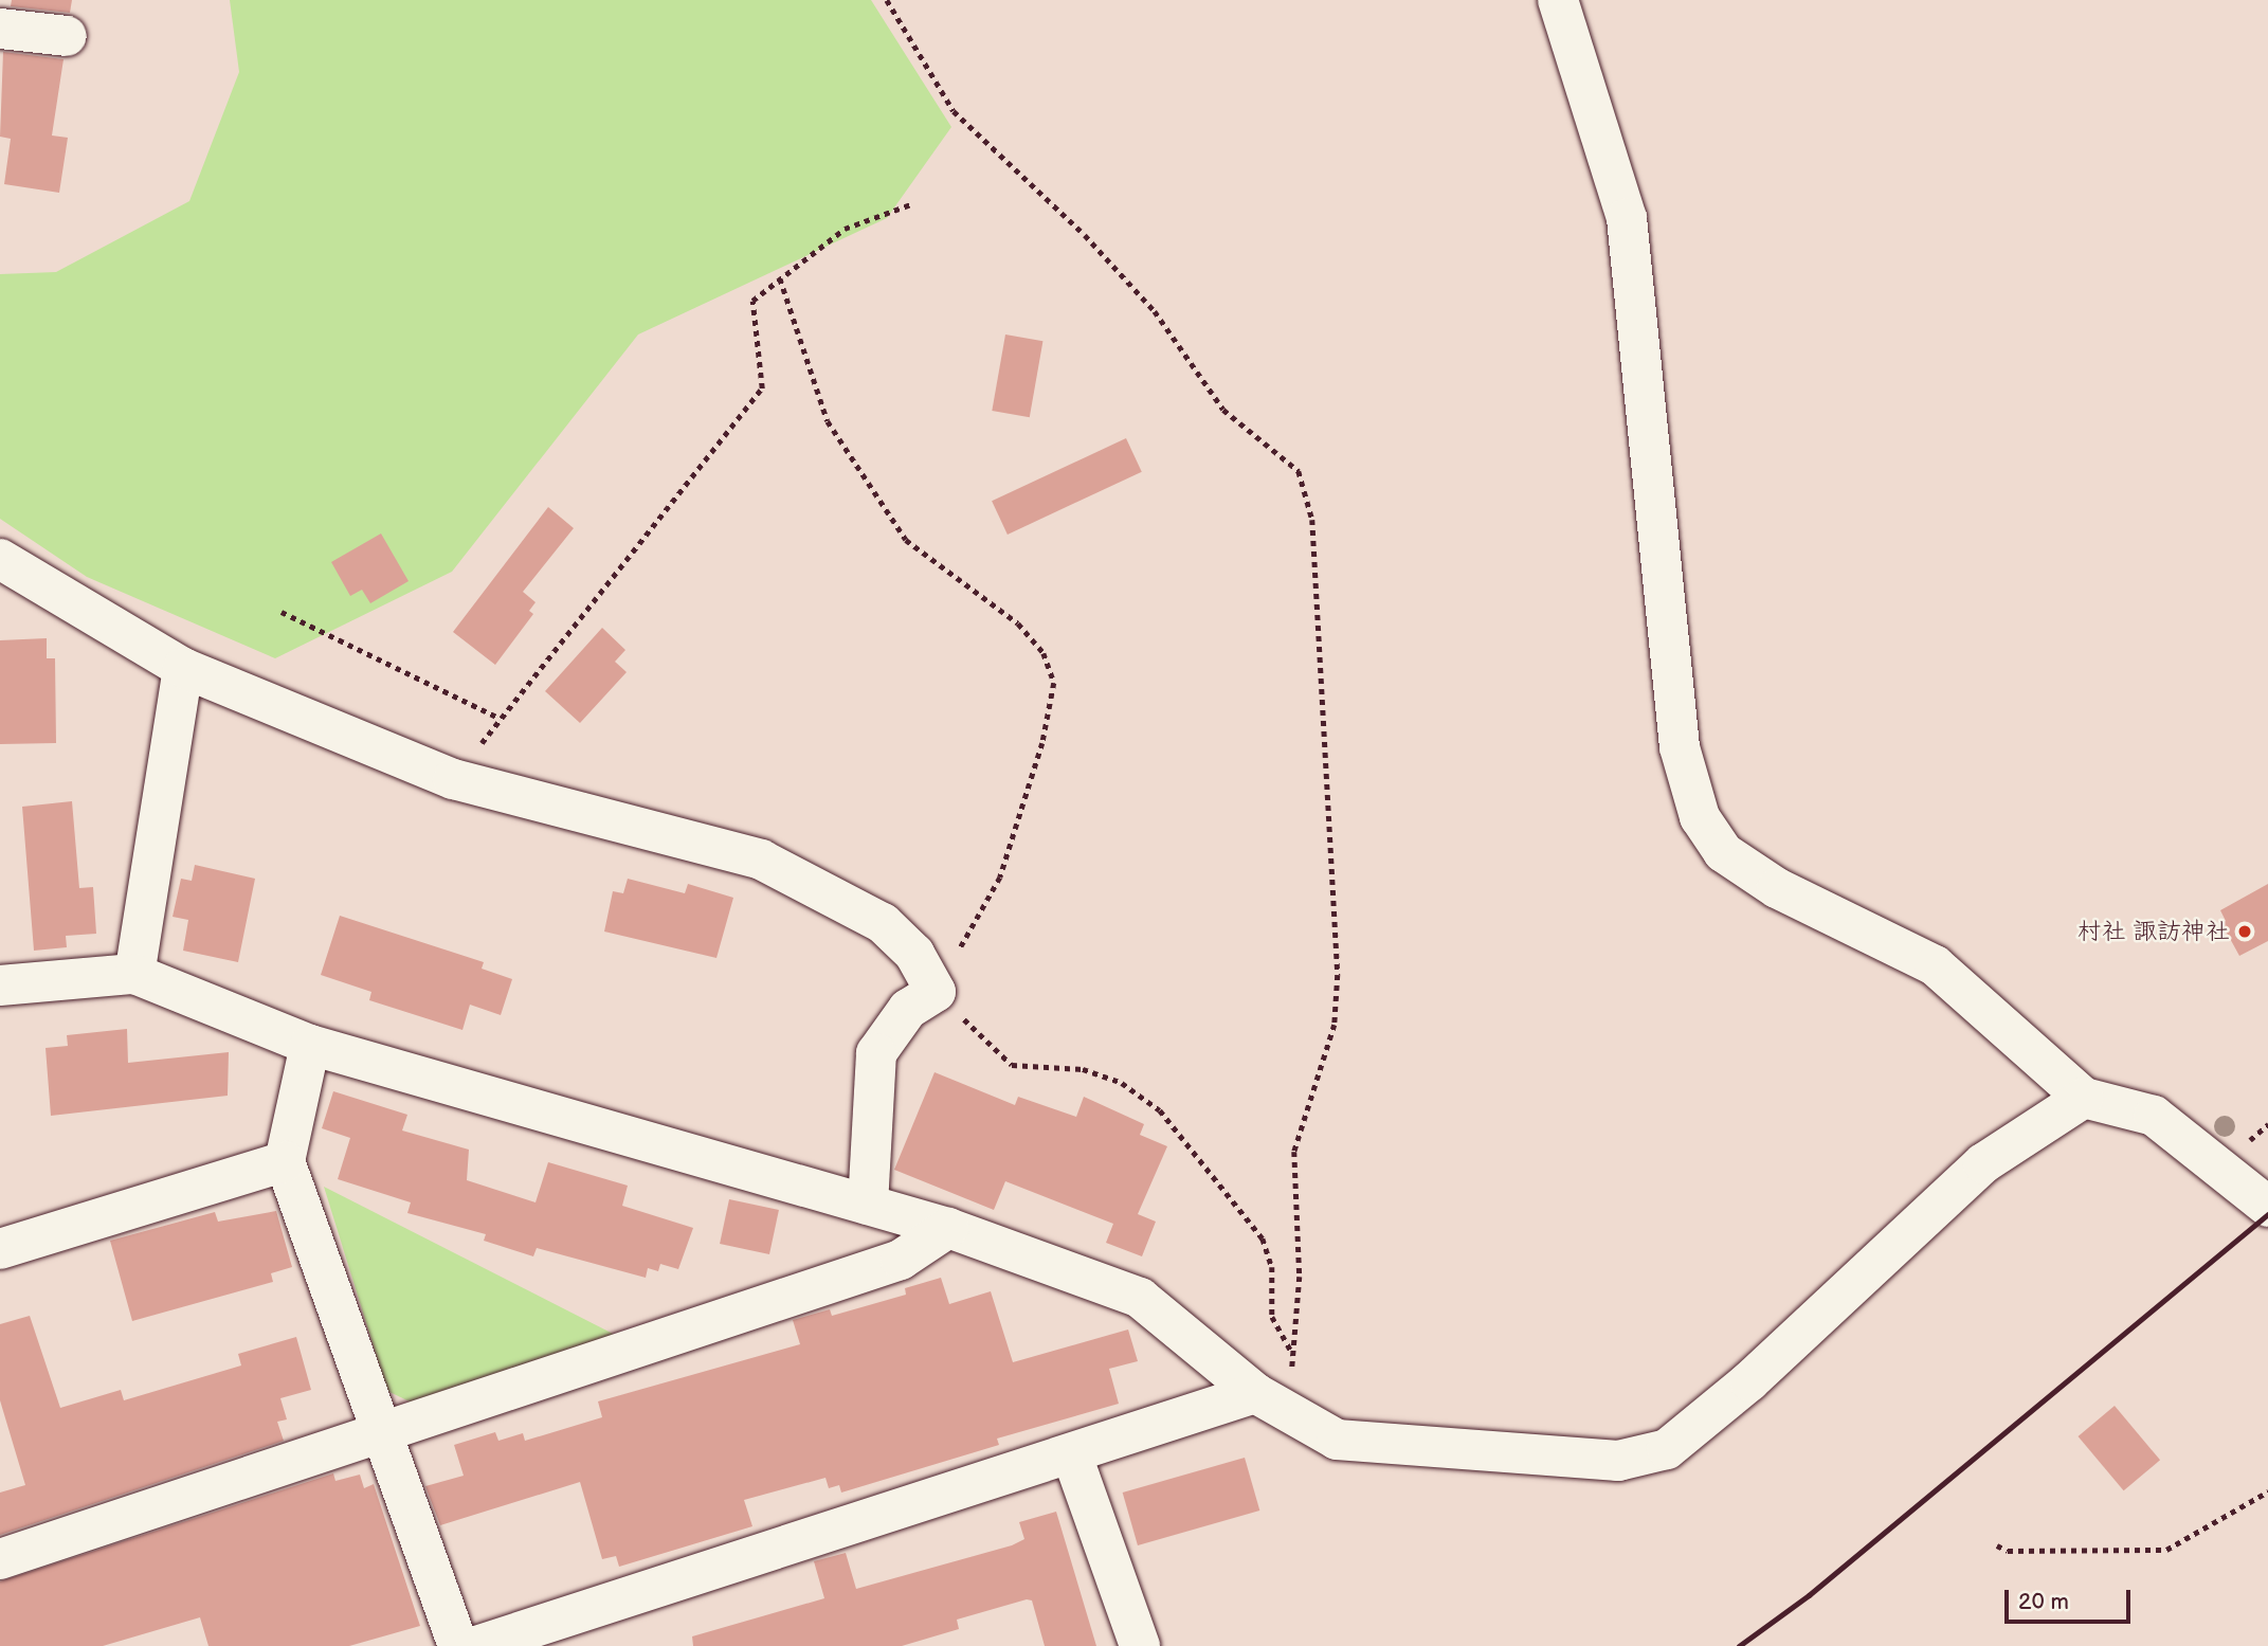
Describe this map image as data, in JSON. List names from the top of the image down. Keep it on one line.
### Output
{"places":["村社 諏訪神社"],"scale_bar":"20 m"}
